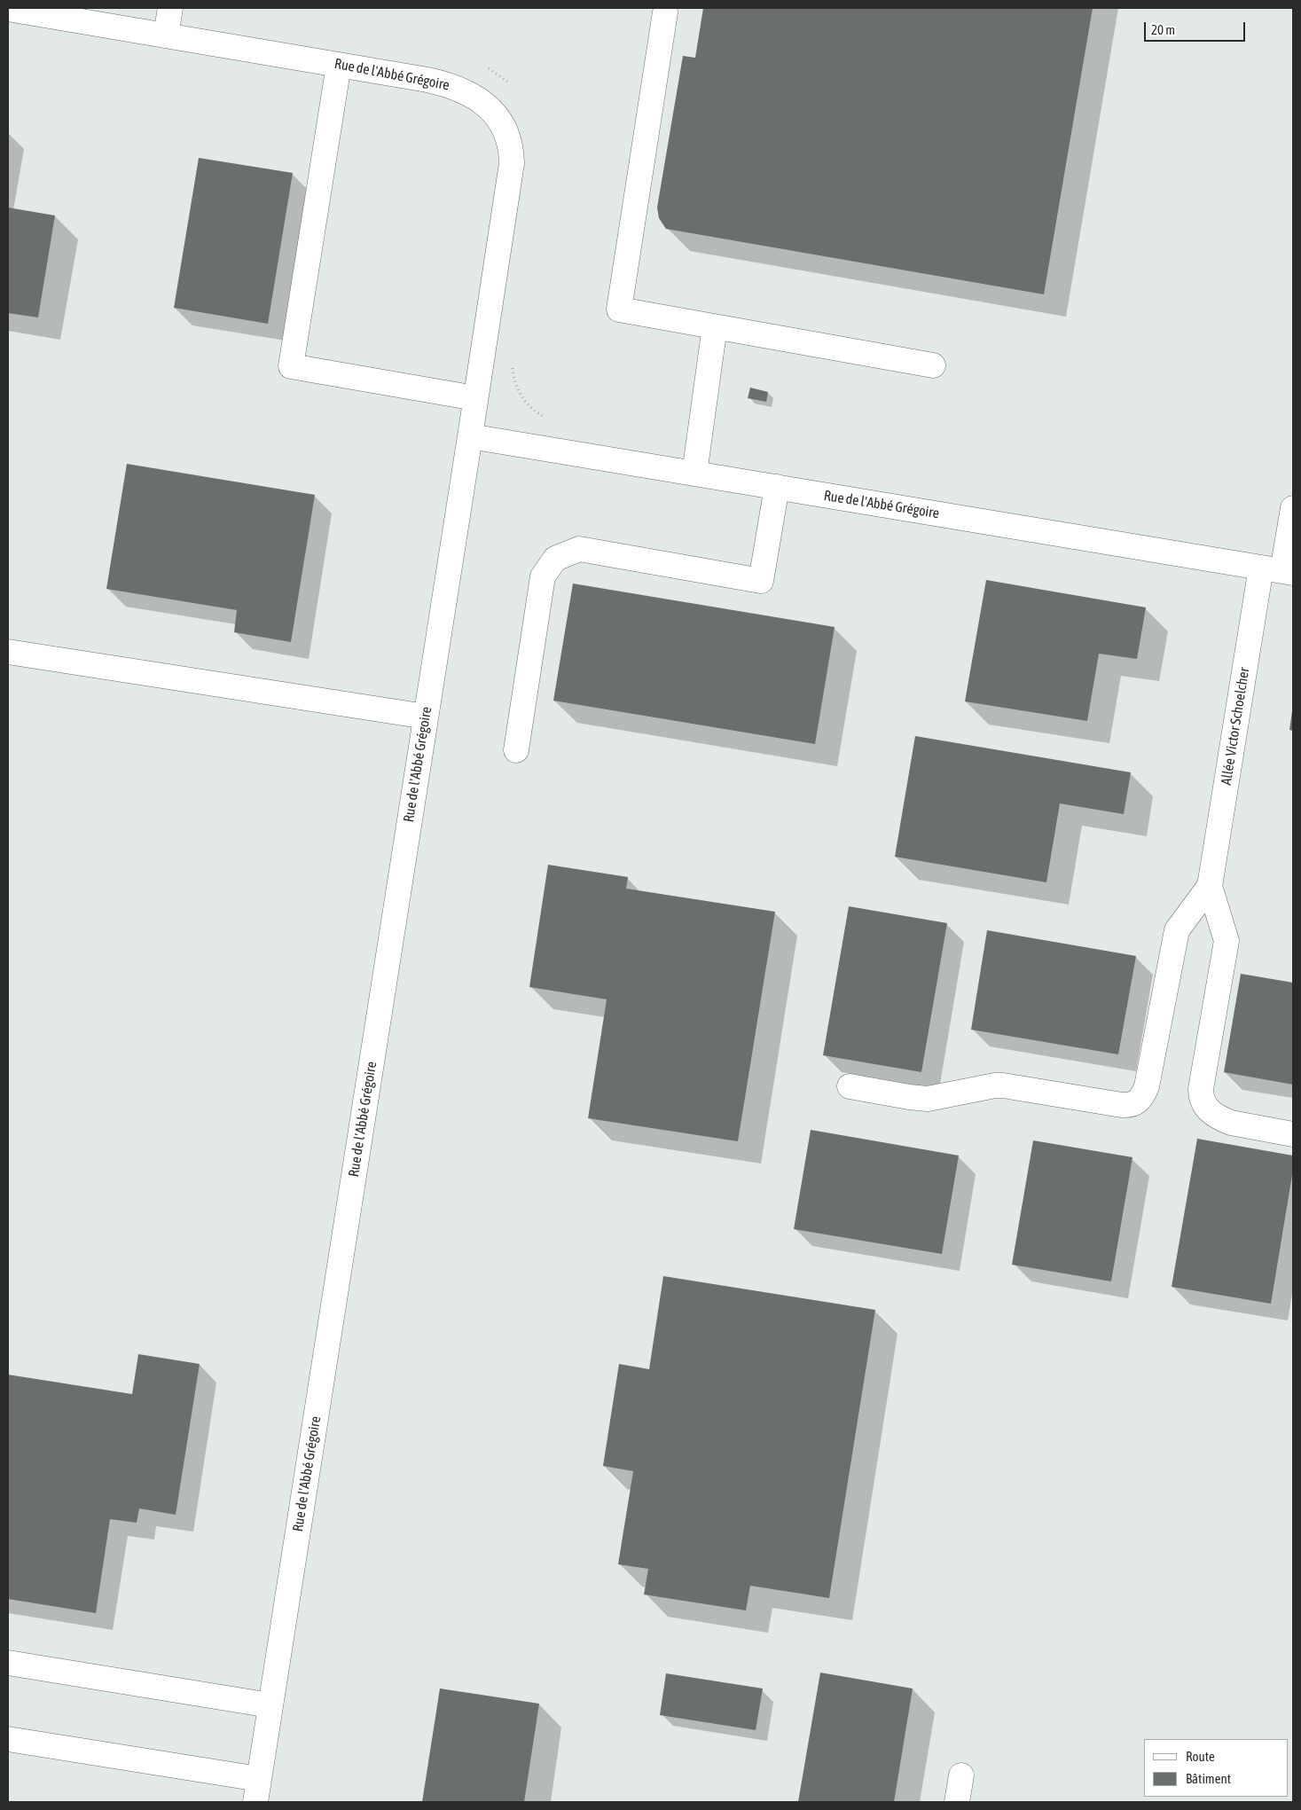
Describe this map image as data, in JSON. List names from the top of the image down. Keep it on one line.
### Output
{"streets":{"street":["Rue de l'Abbé Grégoire","Allée Victor Schoelcher"]},"crossings":[["Rue de l'Abbé Grégoire","Allée Victor Schoelcher"]],"legend":["Route","Bâtiment"],"scale_bar":"20 m"}
